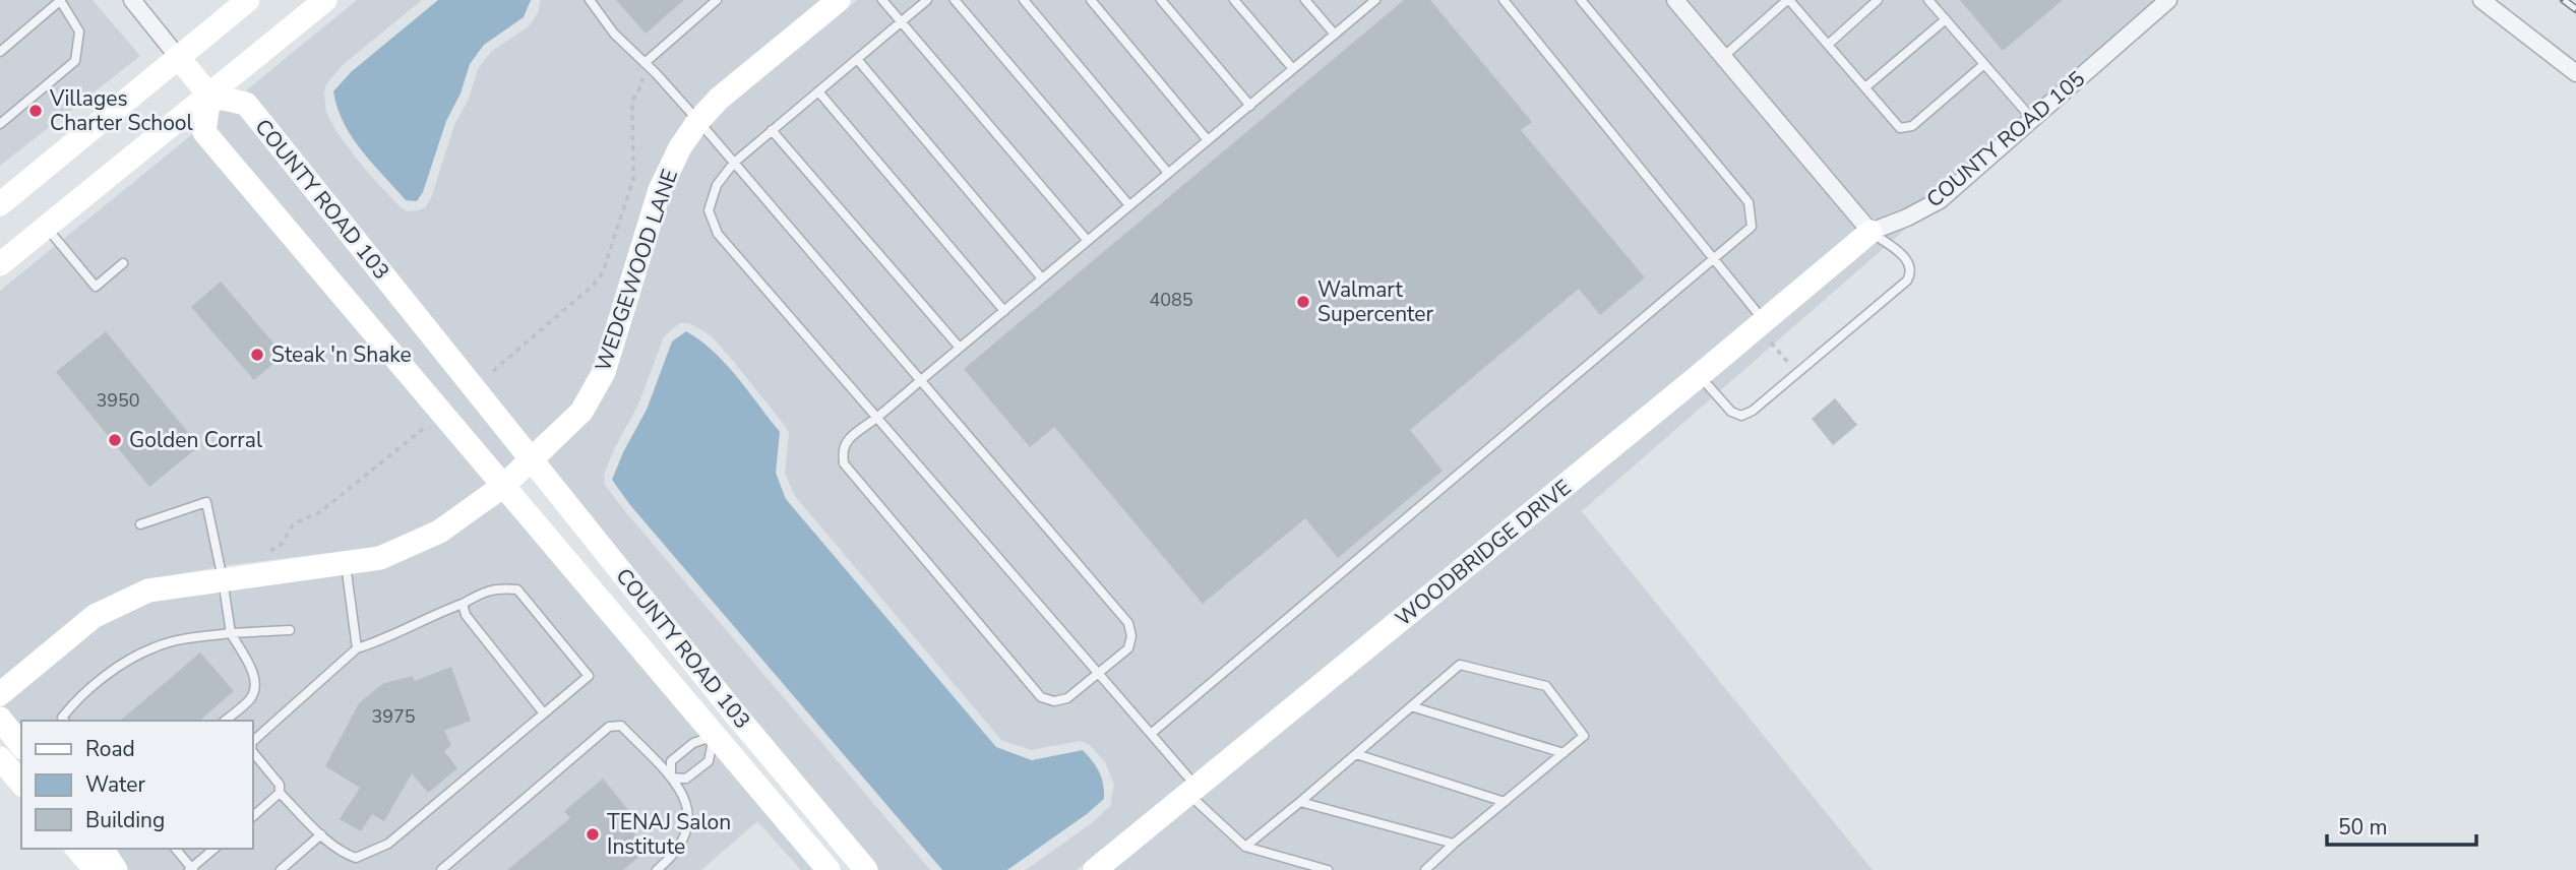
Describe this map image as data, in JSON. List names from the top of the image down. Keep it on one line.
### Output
{"streets":{"street":["COUNTY ROAD 105","COUNTY ROAD 103","WEDGEWOOD LANE","WOODBRIDGE DRIVE"]},"crossings":[["COUNTY ROAD 105","WOODBRIDGE DRIVE"],["COUNTY ROAD 103","WEDGEWOOD LANE"]],"places":["Villages Charter School","Walmart Supercenter","Steak 'n Shake","Golden Corral","TENAJ Salon Institute"],"house_numbers":["4085","3950","3975"],"legend":["Road","Water","Building"],"scale_bar":"50 m"}
